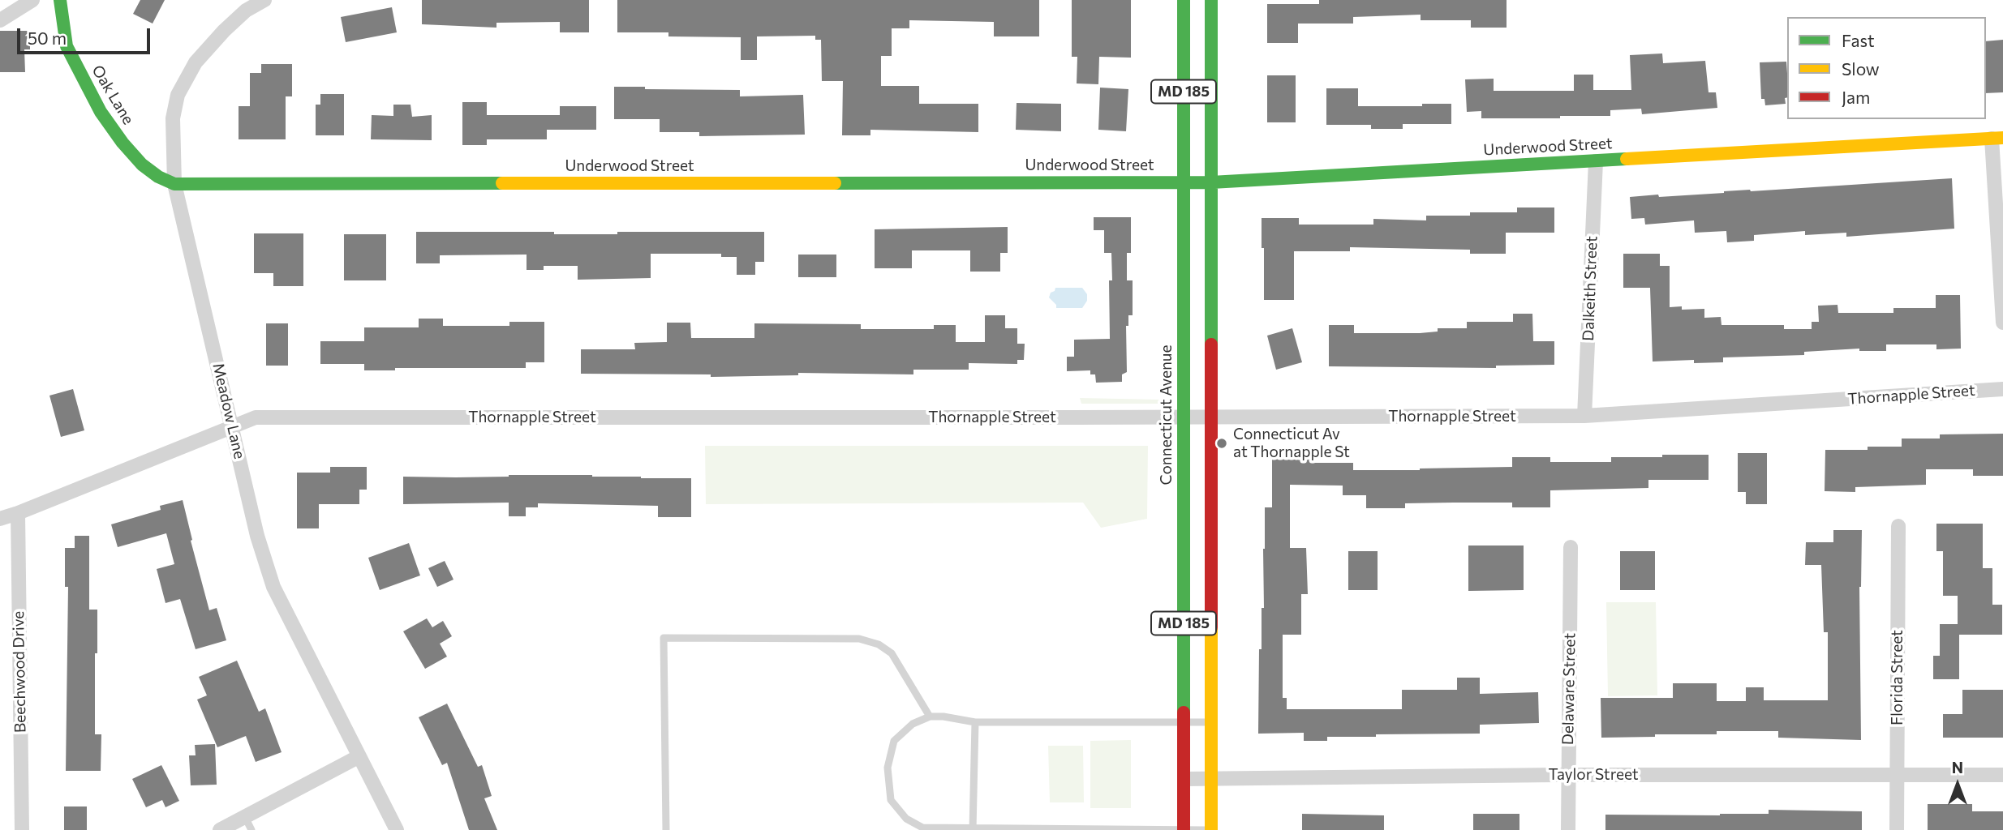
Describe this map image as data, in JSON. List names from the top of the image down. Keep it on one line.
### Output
{"streets":{"street":["MD 185","Oak Lane","Underwood Street","Dalkeith Street","Thornapple Street","Meadow Lane","Connecticut Avenue","Beechwood Drive","Florida Street","Delaware Street","Taylor Street"]},"crossings":[["MD 185","Underwood Street"],["MD 185","Thornapple Street"],["MD 185","Taylor Street"],["Oak Lane","Underwood Street"],["Oak Lane","Meadow Lane"],["Underwood Street","Dalkeith Street"],["Underwood Street","Meadow Lane"],["Underwood Street","Connecticut Avenue"],["Dalkeith Street","Thornapple Street"],["Thornapple Street","Meadow Lane"],["Thornapple Street","Connecticut Avenue"],["Thornapple Street","Beechwood Drive"],["Connecticut Avenue","Taylor Street"],["Florida Street","Taylor Street"],["Delaware Street","Taylor Street"]],"places":["Connecticut Av at Thornapple St"],"legend":["Fast","Slow","Jam"],"scale_bar":"50 m","north":"top"}
